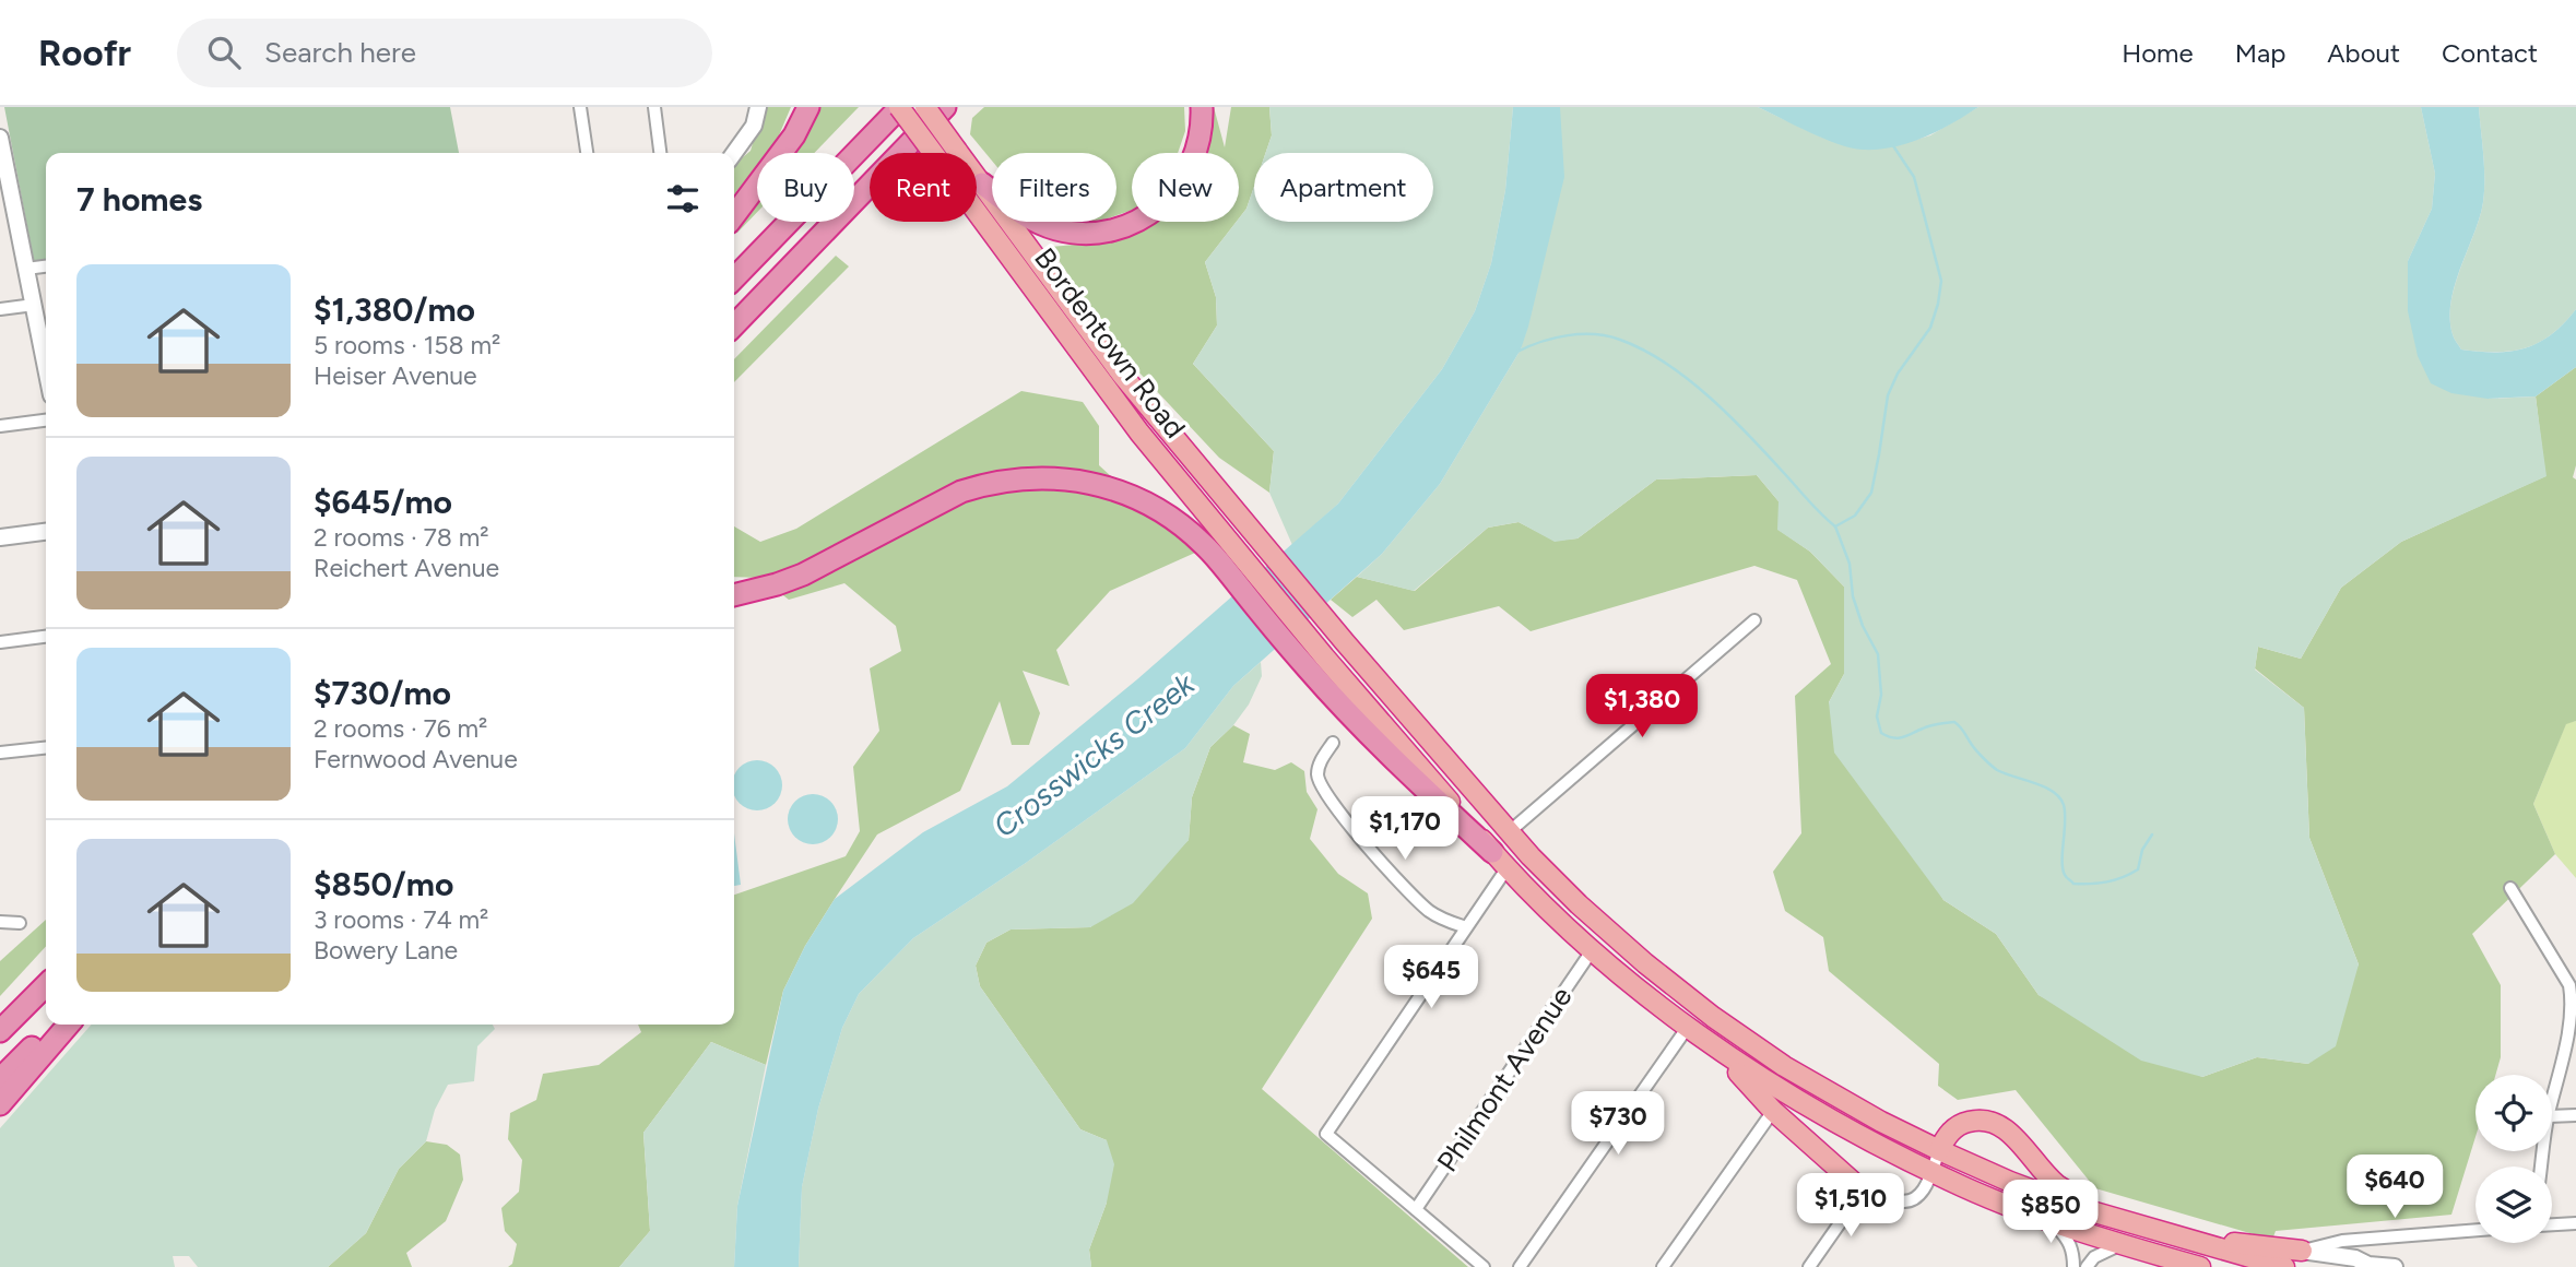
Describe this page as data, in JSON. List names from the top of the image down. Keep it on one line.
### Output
{"streets":{"highway":["Bordentown Road"],"street":["Philmont Avenue"]},"water":["Crosswicks Creek"],"page":{"header":"Roofr","search":"Search here","nav":["Home","Map","About","Contact"],"chip":["Buy","Rent","Filters","New","Apartment"],"heading":"7 homes","list":[{"name":"$1,380/mo","note":"5 rooms · 158 m² · Heiser Avenue"},{"name":"$645/mo","note":"2 rooms · 78 m² · Reichert Avenue"},{"name":"$730/mo","note":"2 rooms · 76 m² · Fernwood Avenue"},{"name":"$850/mo","note":"3 rooms · 74 m² · Bowery Lane"}],"price":["$1,380","$1,170","$645","$730","$640","$1,510","$850"]}}
